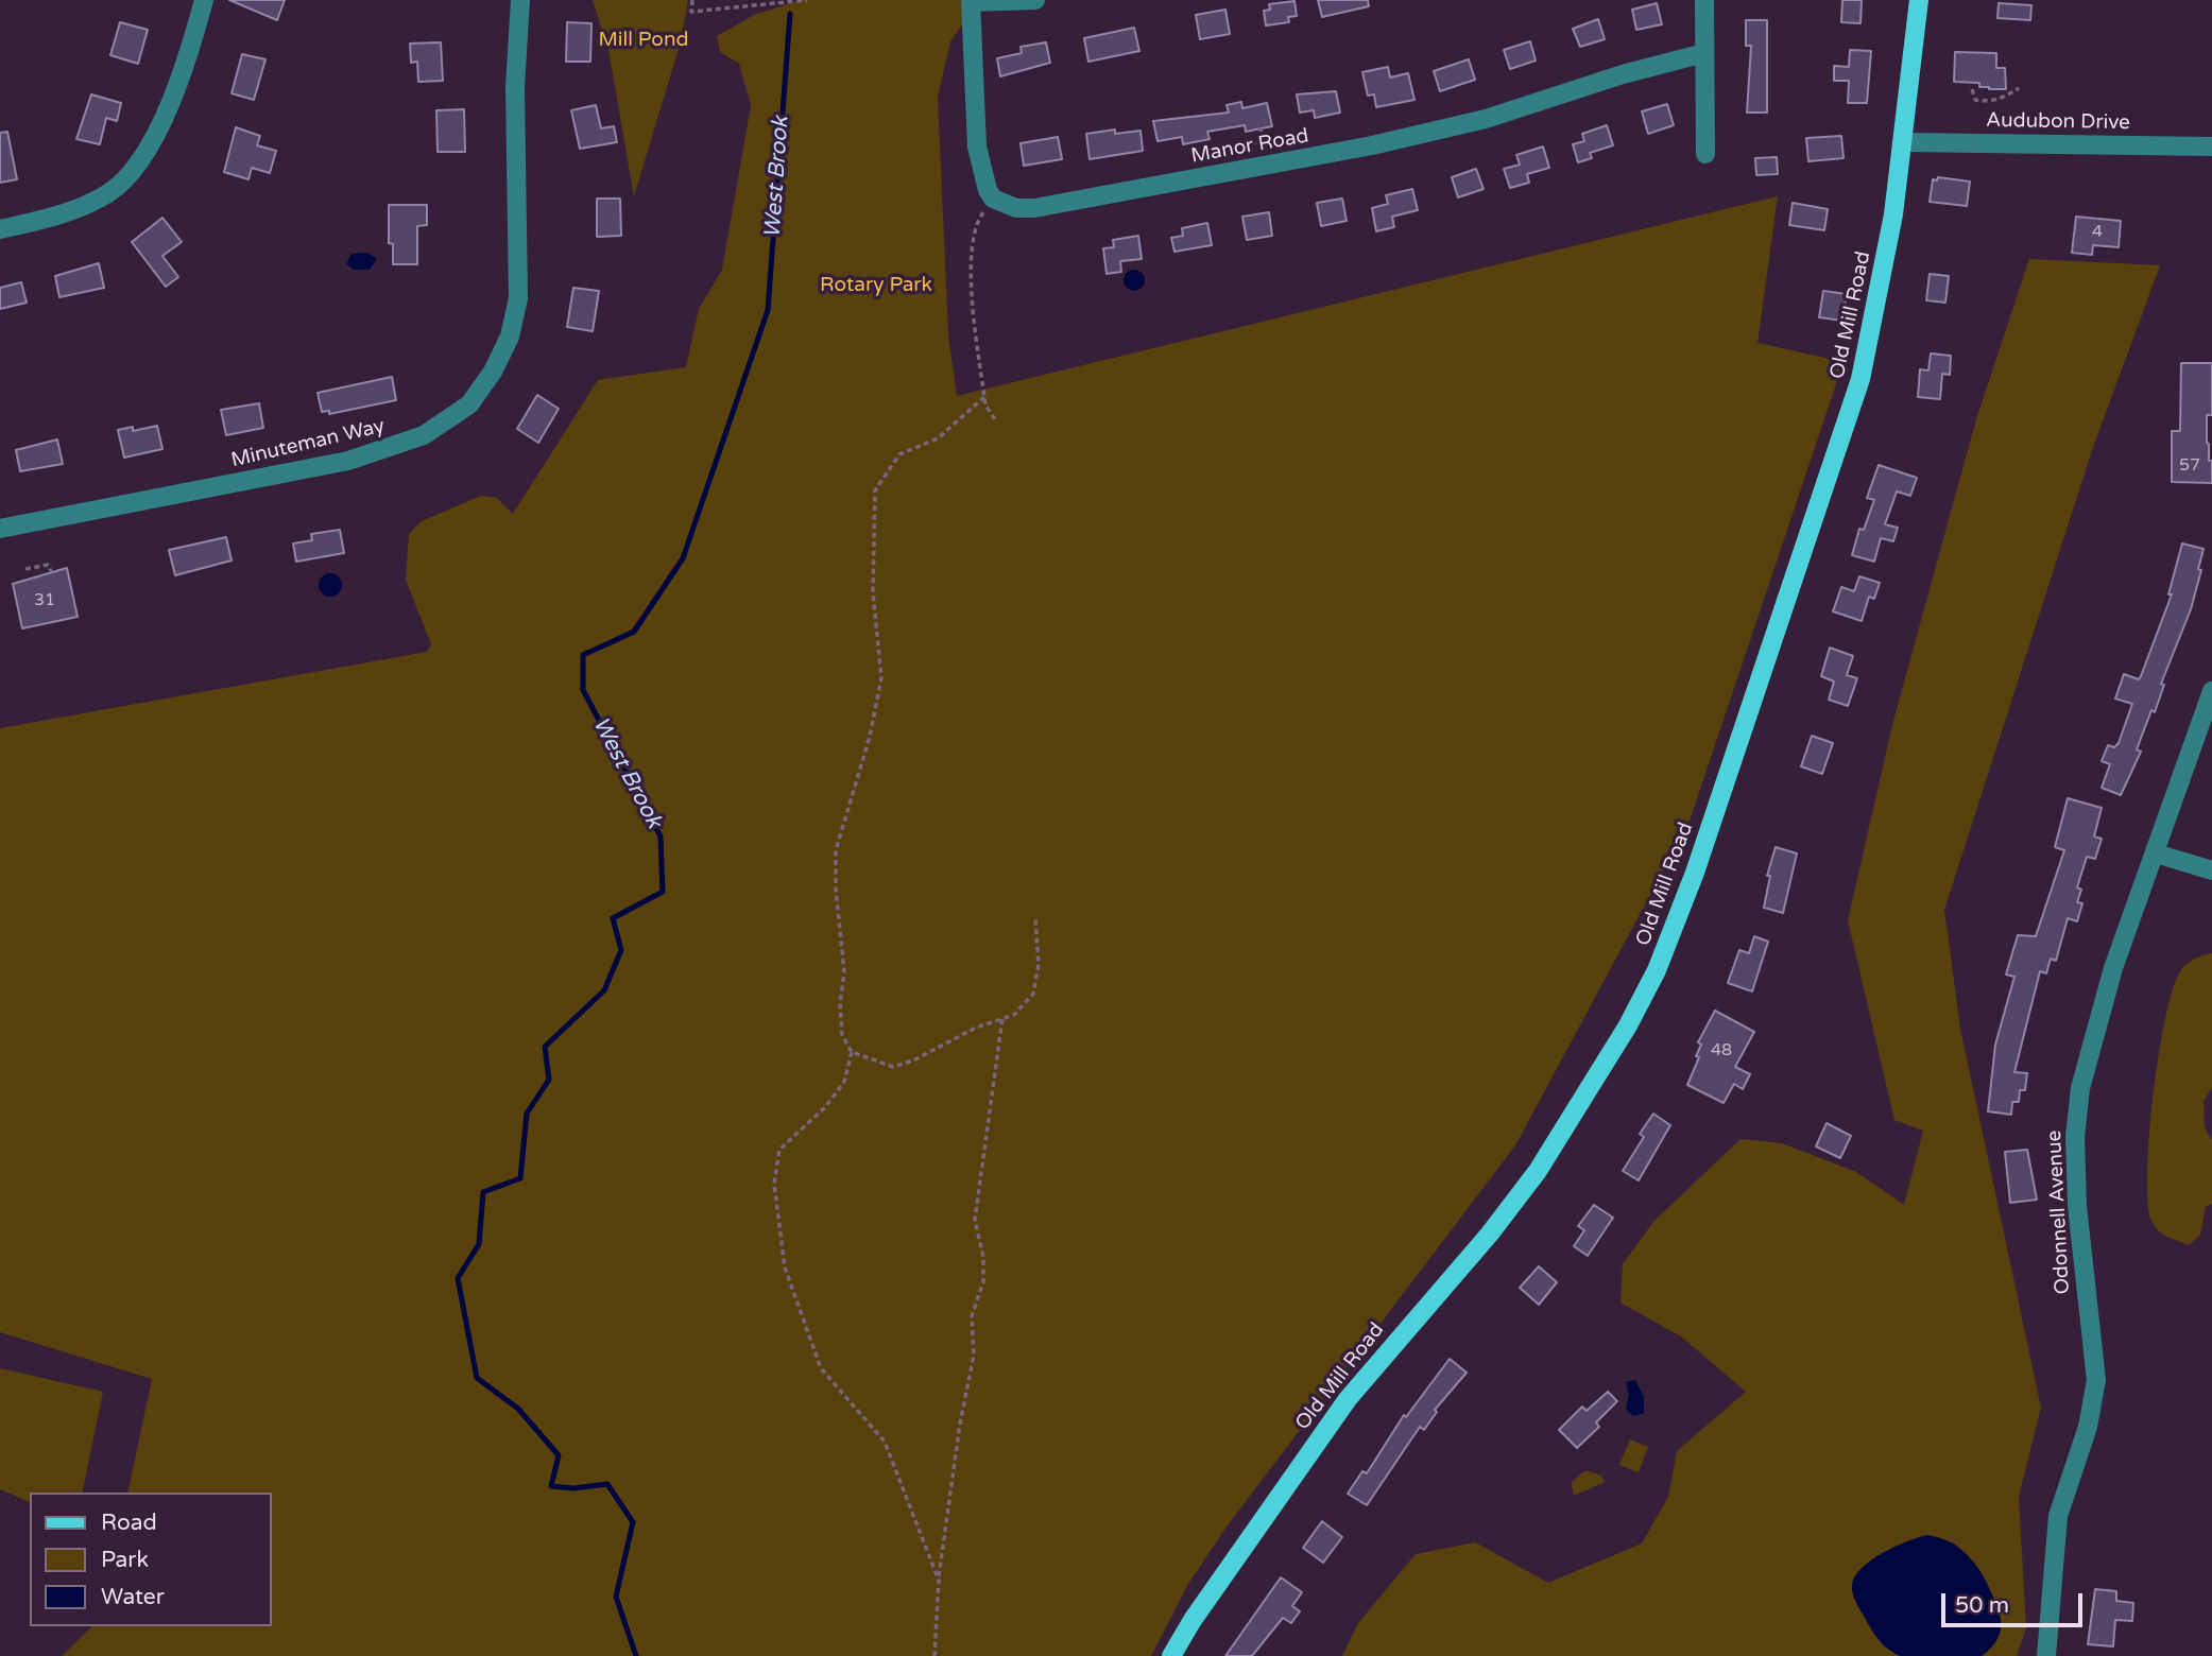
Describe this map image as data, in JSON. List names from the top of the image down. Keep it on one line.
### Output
{"streets":{"main road":["Old Mill Road"],"street":["Audubon Drive","Manor Road","Minuteman Way","Odonnell Avenue"]},"crossings":[["Audubon Drive","Old Mill Road"]],"water":["West Brook"],"parks":["Mill Pond","Rotary Park"],"house_numbers":["4","57","31","48"],"legend":["Road","Park","Water"],"scale_bar":"50 m"}
